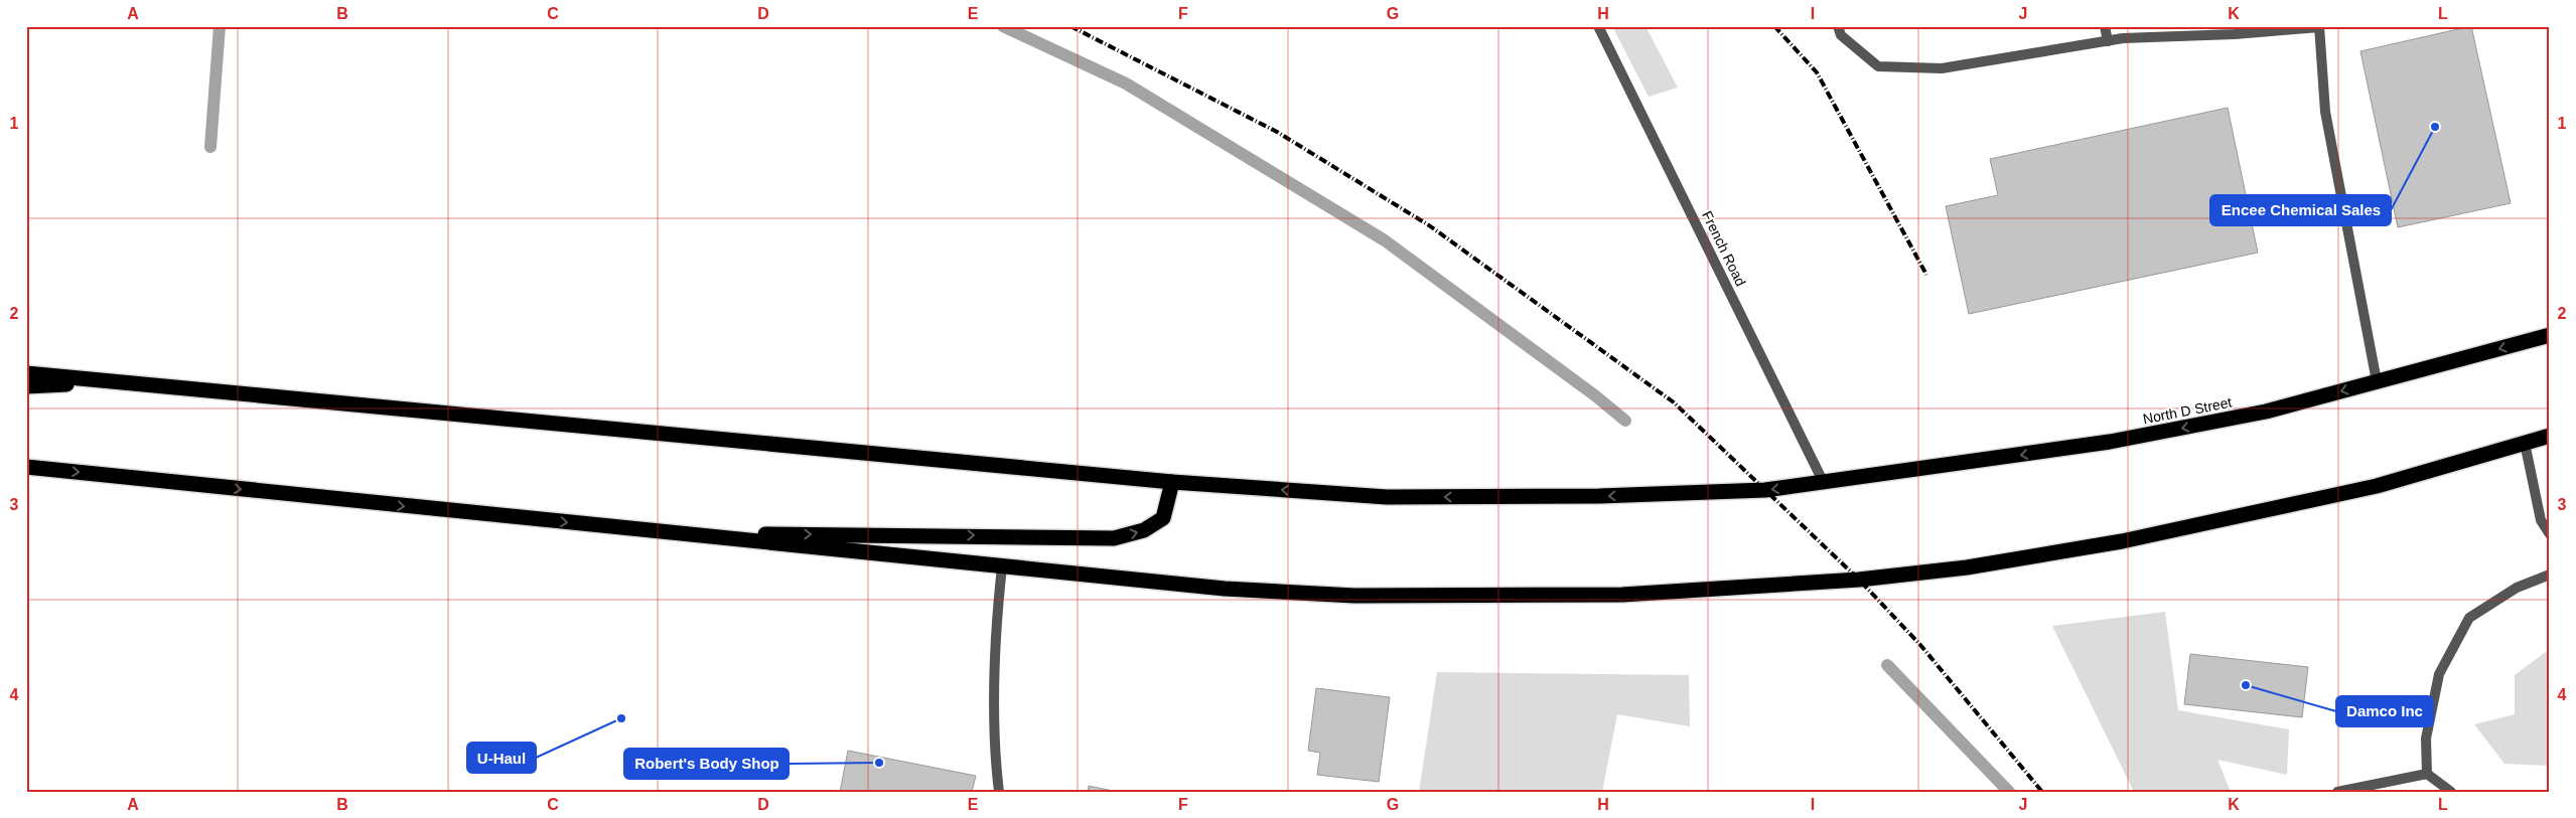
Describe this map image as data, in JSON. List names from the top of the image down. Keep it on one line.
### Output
{"streets":{"highway":["North D Street"],"street":["French Road"]},"crossings":[["French Road","North D Street"]],"places":["Encee Chemical Sales","Damco Inc","U-Haul","Robert's Body Shop"],"grid":{"columns":["A","B","C","D","E","F","G","H","I","J","K","L"],"rows":["1","2","3","4"]}}
